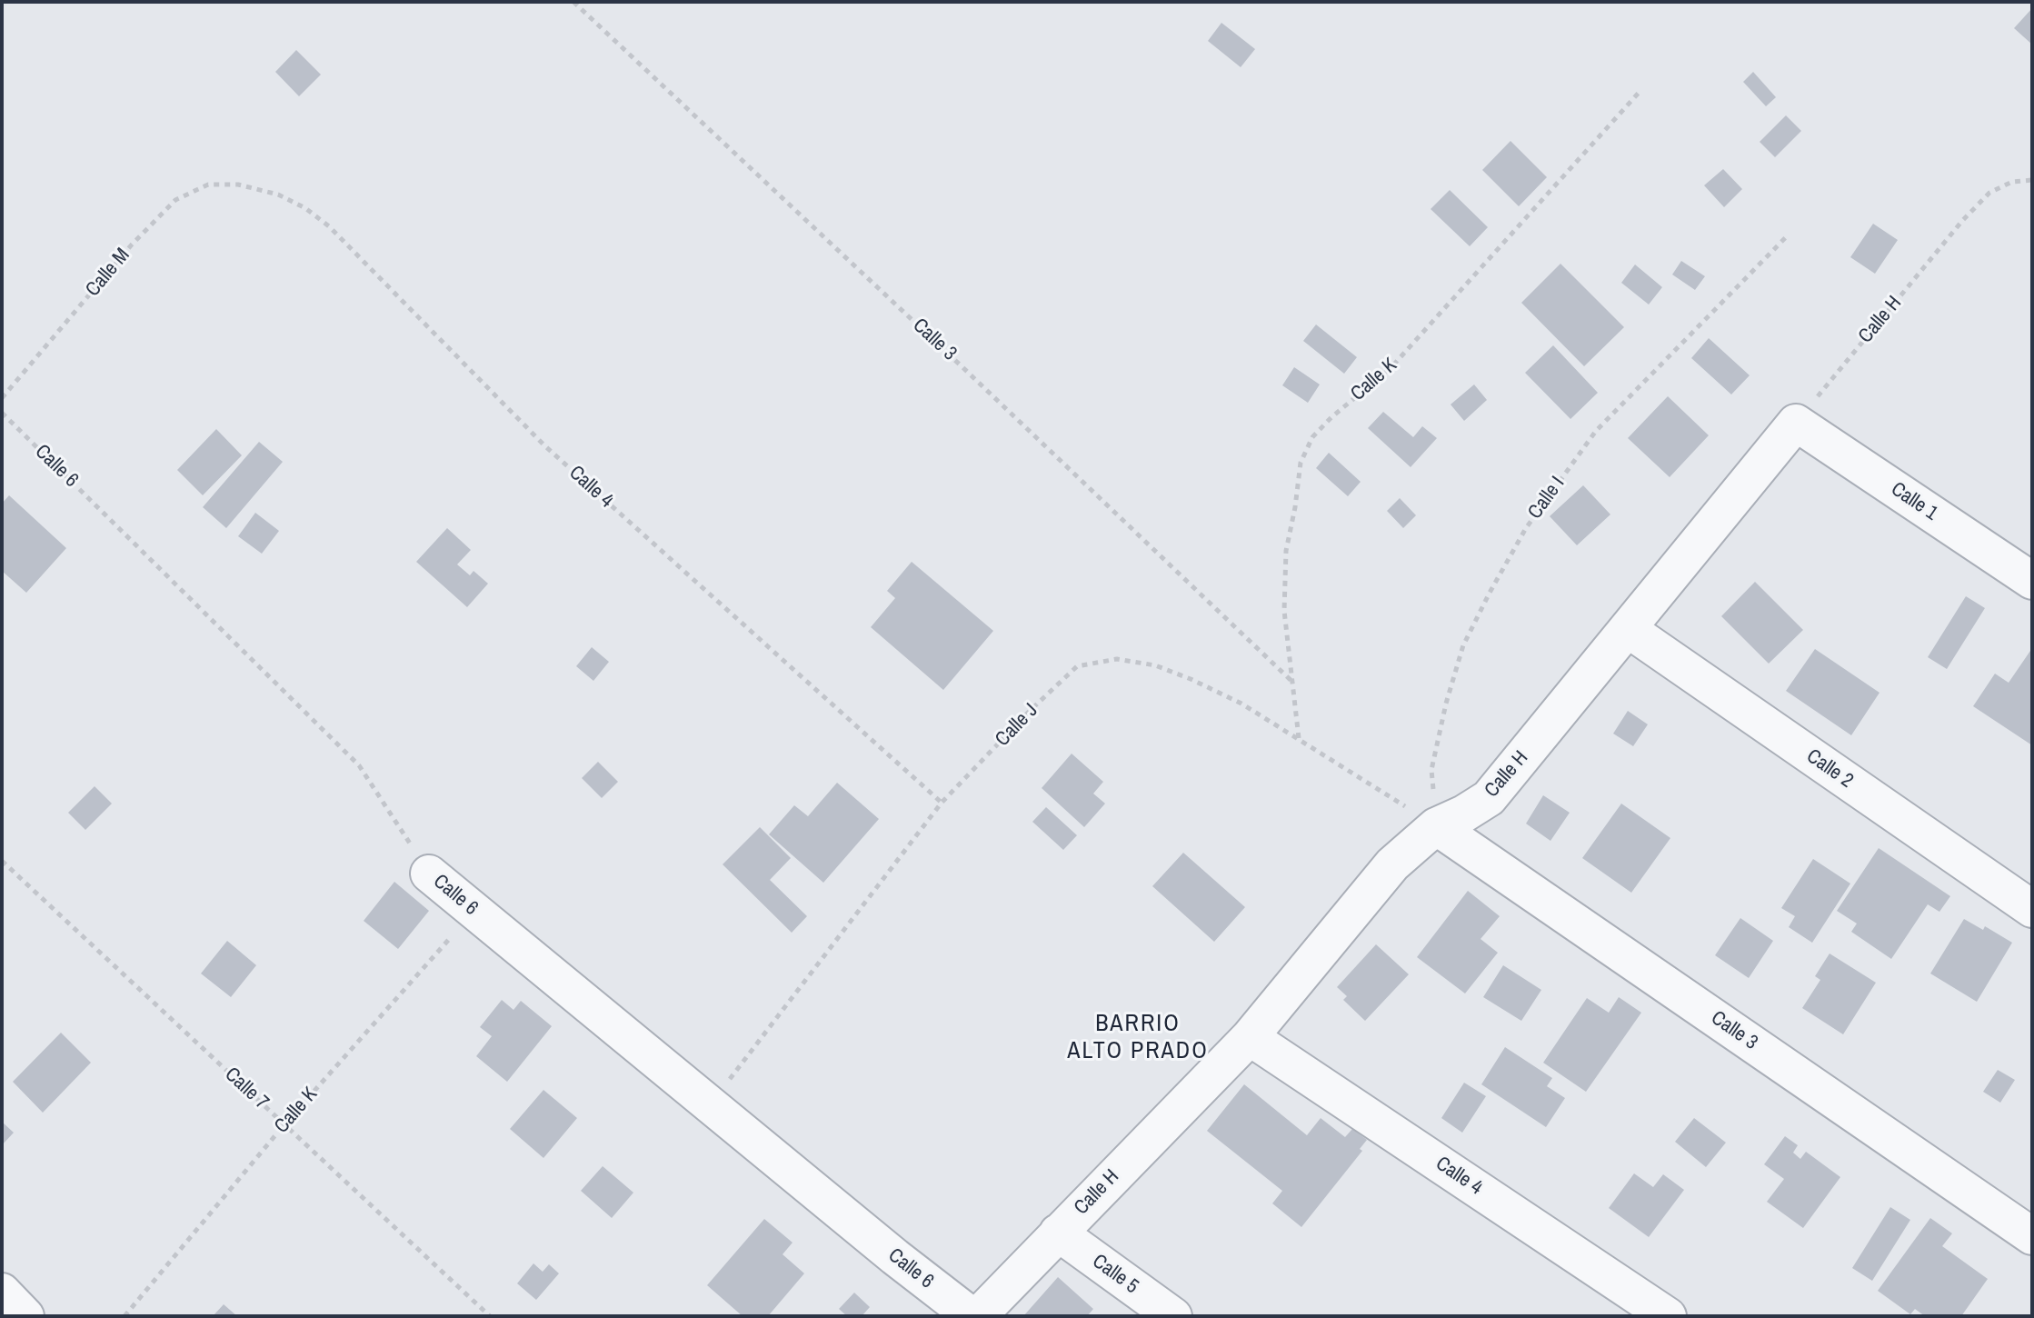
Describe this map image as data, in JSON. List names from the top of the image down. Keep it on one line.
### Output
{"streets":{"street":["Calle H","Calle 3","Calle 6","Calle 4","Calle 1","Calle 2","Calle 5"],"path":["Calle M","Calle K","Calle I","Calle J","Calle 7"]},"crossings":[["Calle M","Calle 4"],["Calle H","Calle 3"],["Calle H","Calle 4"],["Calle H","Calle I"],["Calle H","Calle 1"],["Calle H","Calle J"],["Calle H","Calle 2"],["Calle H","Calle 5"],["Calle 3","Calle K"],["Calle 3","Calle I"],["Calle 3","Calle J"],["Calle K","Calle 6"],["Calle K","Calle J"],["Calle K","Calle 7"],["Calle 6","Calle J"],["Calle 4","Calle J"],["Calle I","Calle J"]],"districts":["BARRIO ALTO PRADO"]}
